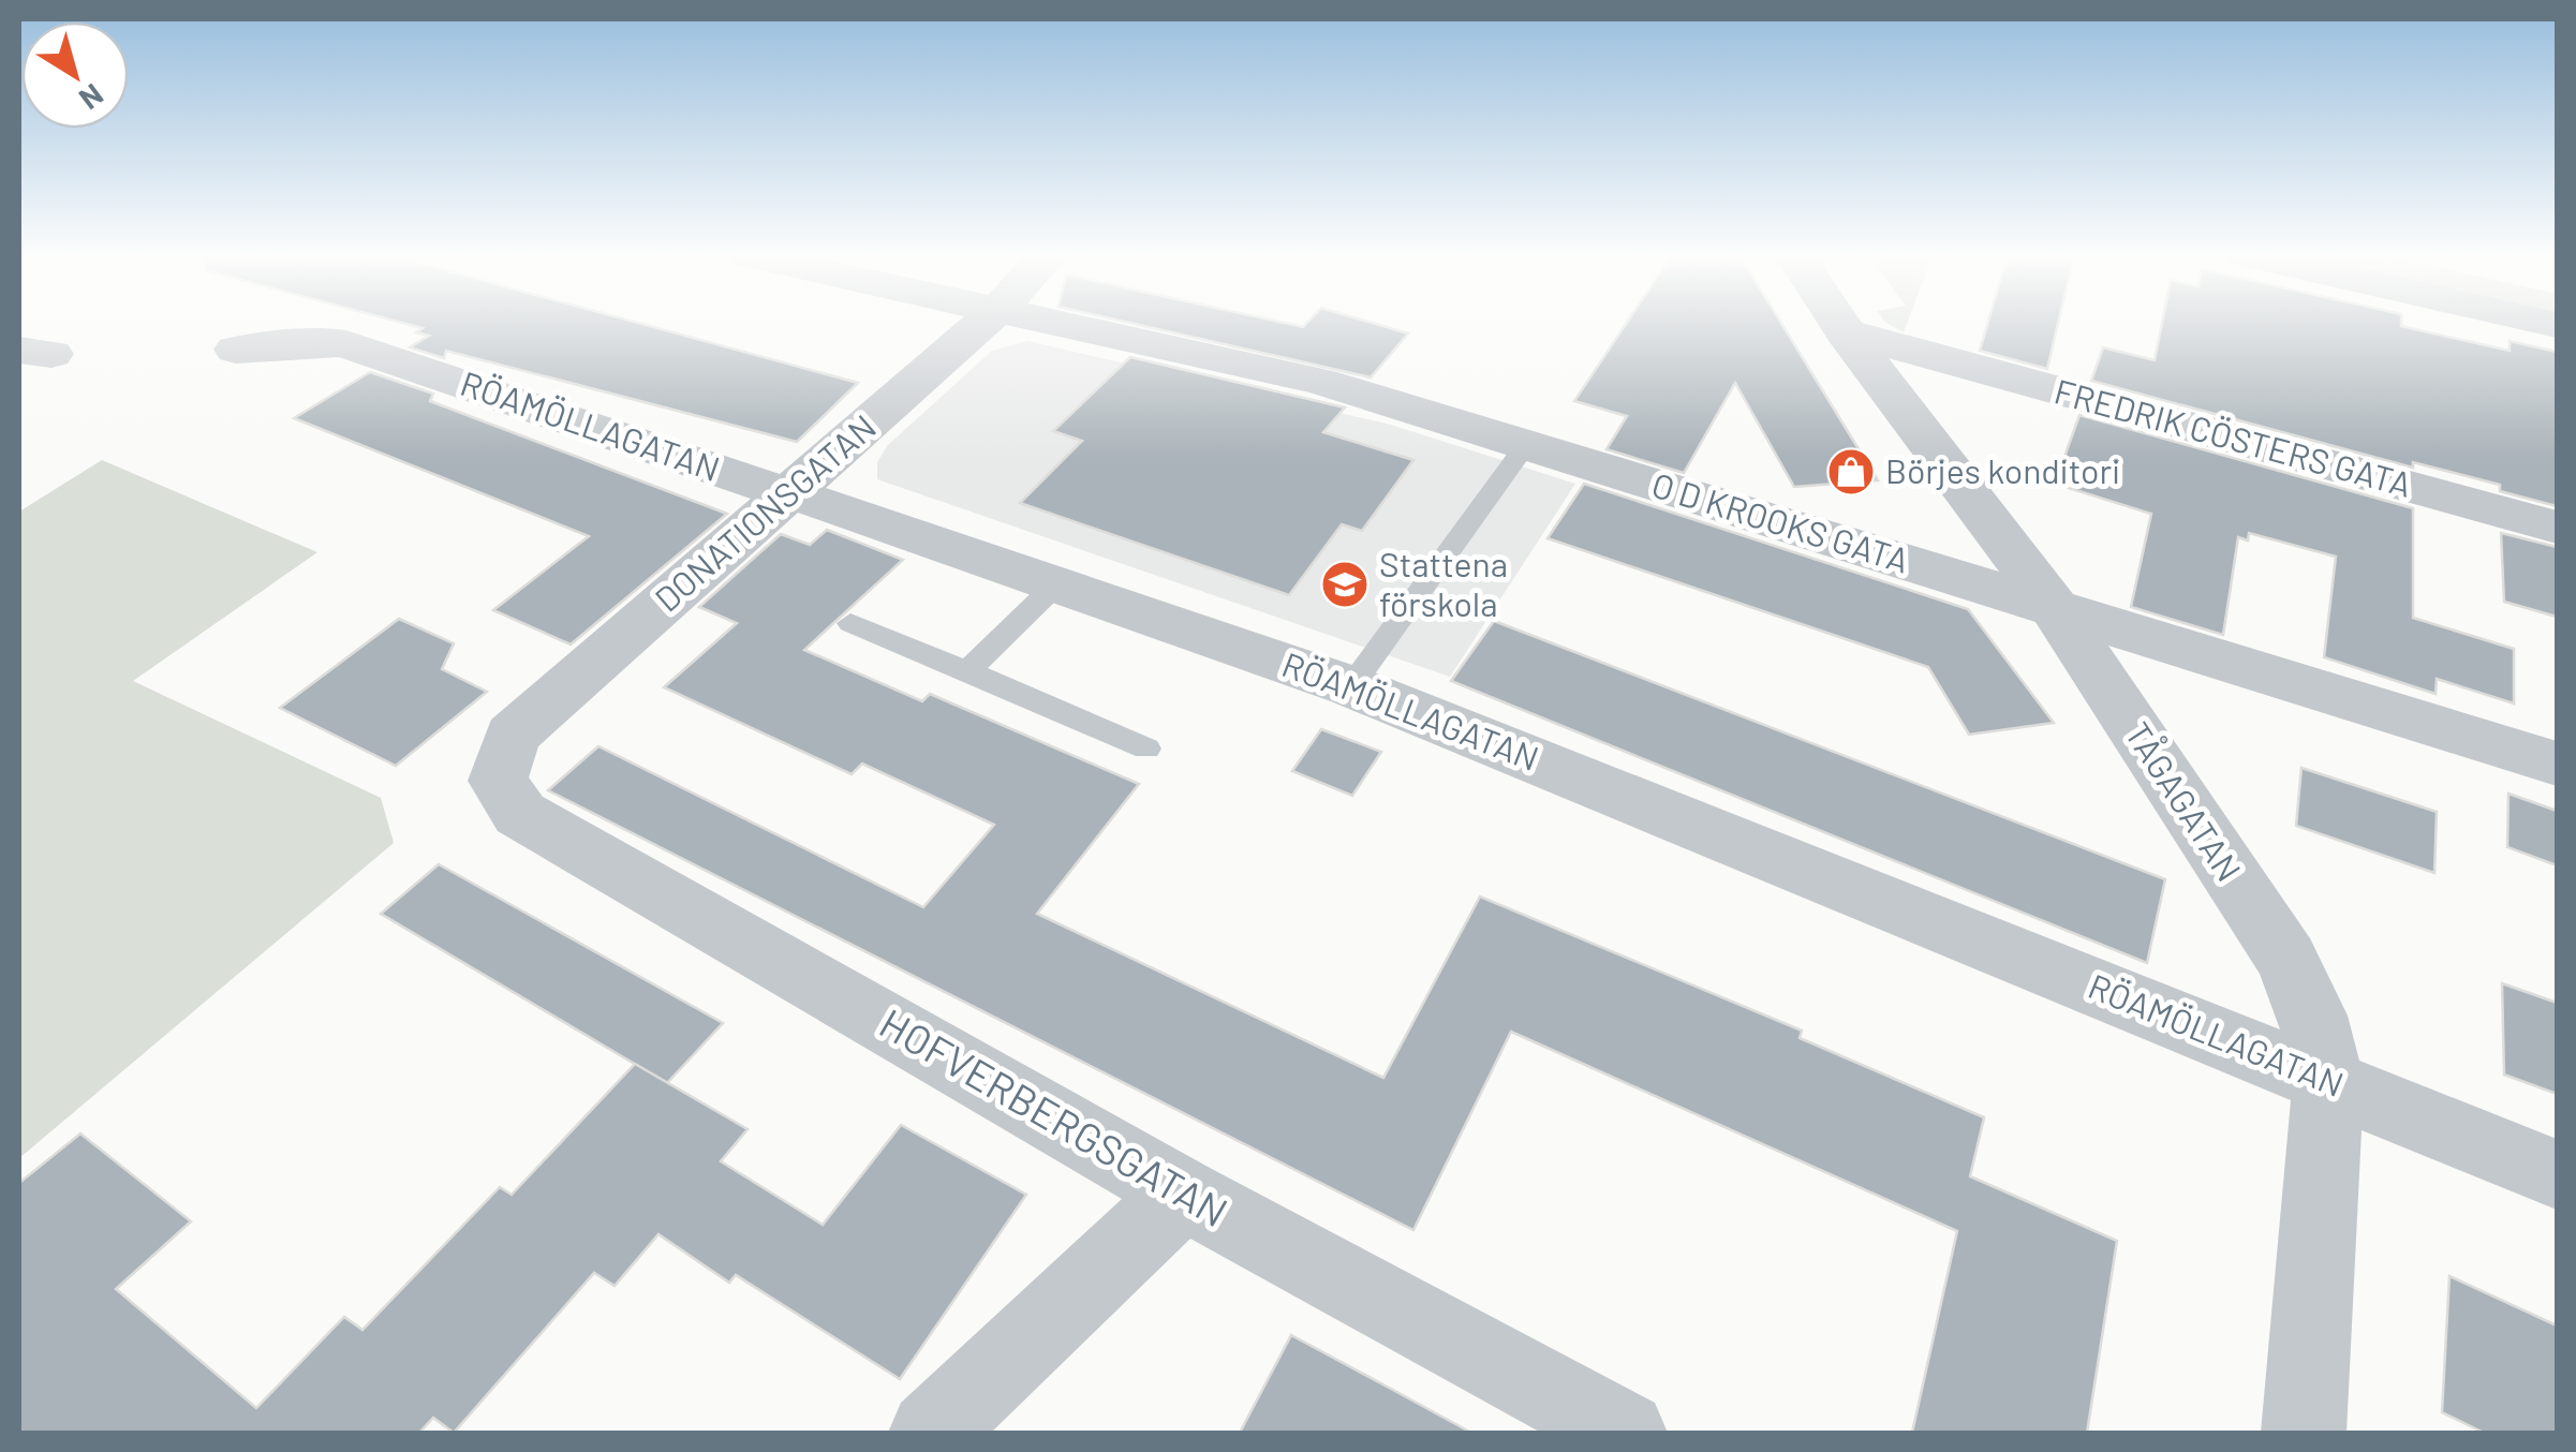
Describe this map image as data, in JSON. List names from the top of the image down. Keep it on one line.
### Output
{"streets":{"street":["RÖAMÖLLAGATAN","FREDRIK CÖSTERS GATA","DONATIONSGATAN","O D KROOKS GATA","TÅGAGATAN","HOFVERBERGSGATAN"]},"crossings":[["RÖAMÖLLAGATAN","DONATIONSGATAN"],["RÖAMÖLLAGATAN","TÅGAGATAN"],["FREDRIK CÖSTERS GATA","TÅGAGATAN"],["DONATIONSGATAN","HOFVERBERGSGATAN"],["O D KROOKS GATA","TÅGAGATAN"]],"places":{"shop":["Börjes konditori"],"school or university":["Stattena förskola"]},"north":"bottom right"}
